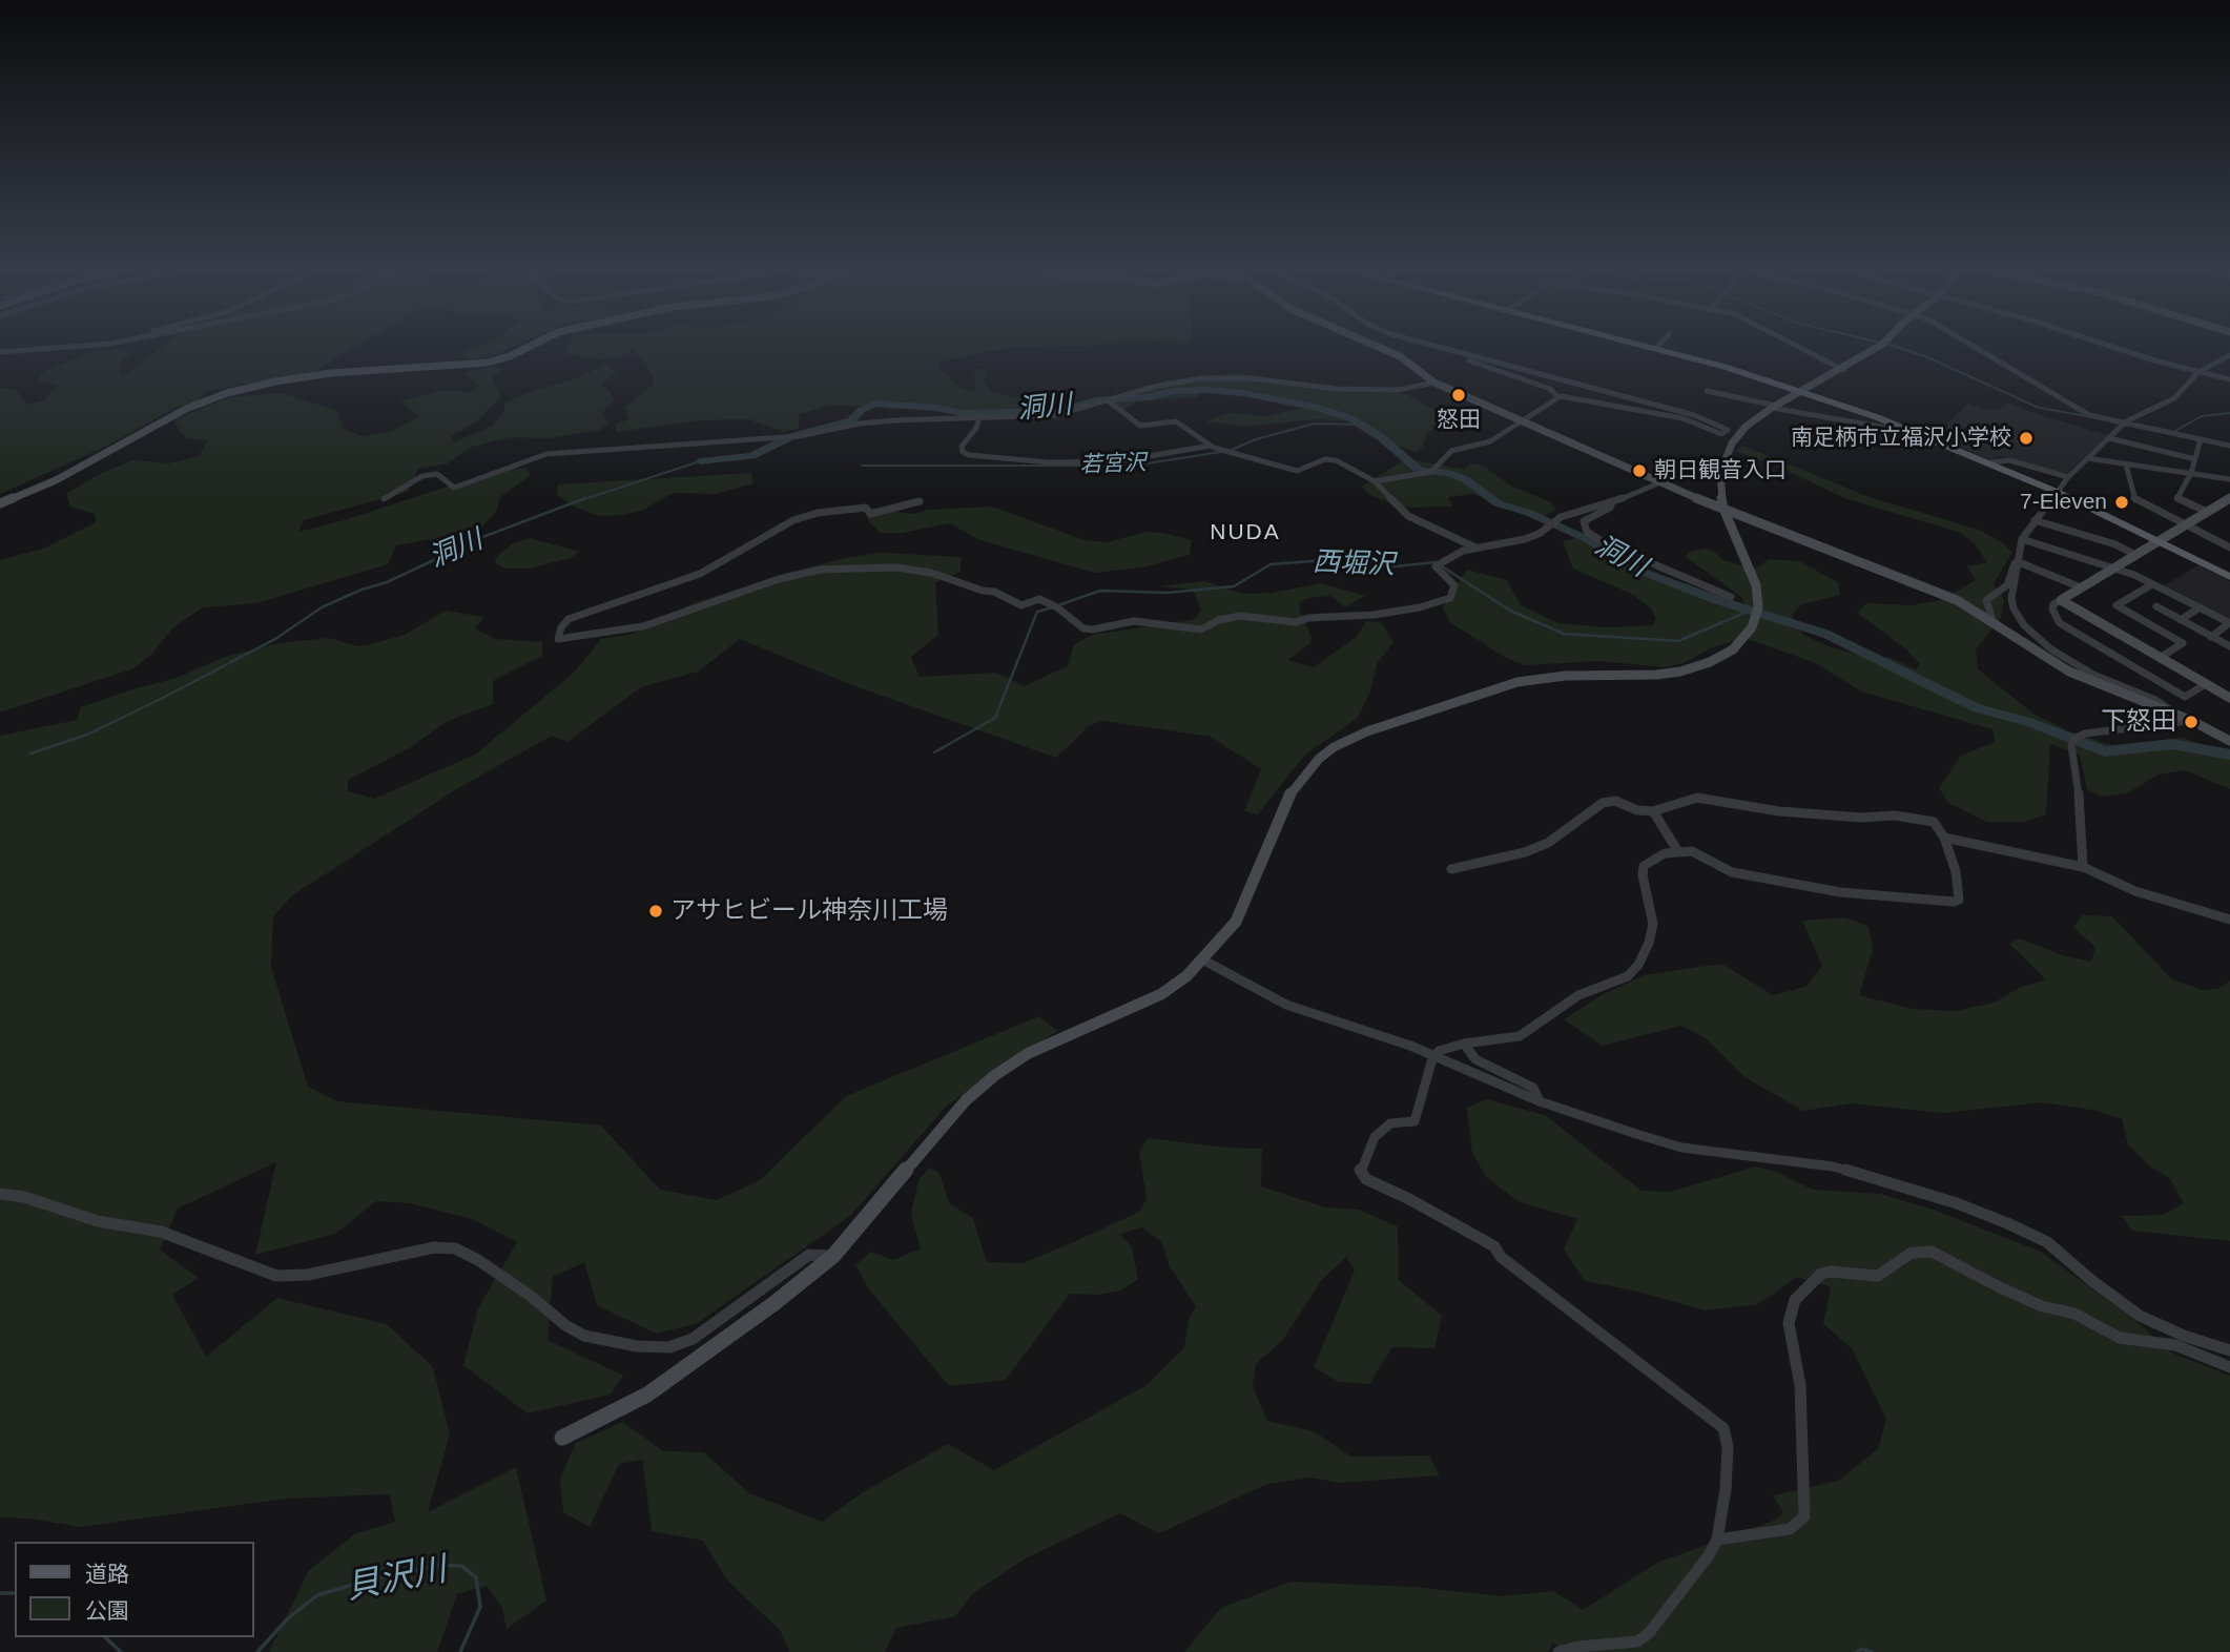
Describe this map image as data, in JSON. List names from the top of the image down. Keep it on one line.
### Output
{"districts":["NUDA"],"water":["洞川","若宮沢","西堀沢","貝沢川"],"places":["怒田","南足柄市立福沢小学校","朝日観音入口","7-Eleven","下怒田","アサヒビール神奈川工場"],"legend":["道路","公園"]}
